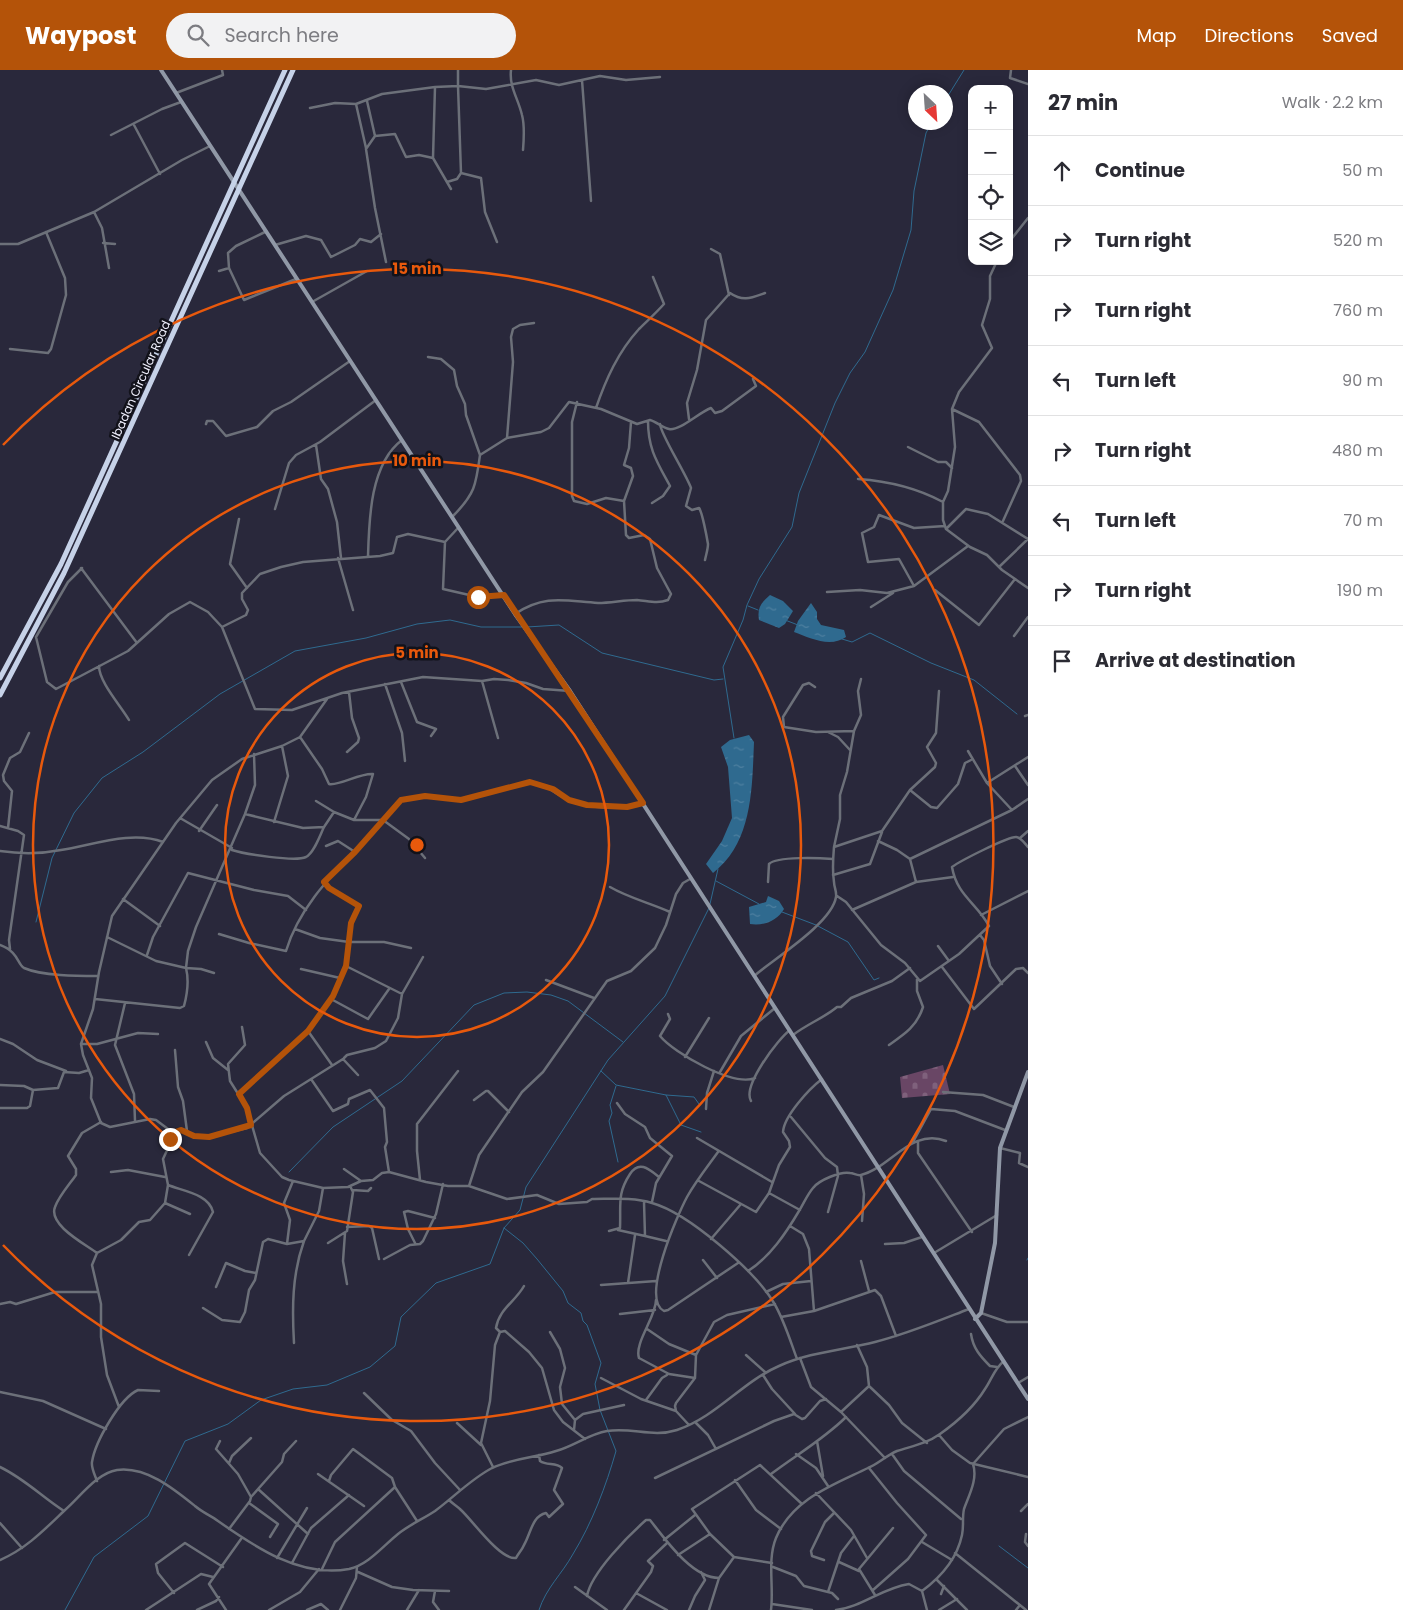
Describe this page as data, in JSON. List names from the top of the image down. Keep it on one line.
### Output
{"streets":{"highway":["Ibadan Circular Road"]},"north":"bottom right","page":{"header":"Waypost","search":"Search here","nav":["Map","Directions","Saved"],"heading":["27 min","Walk · 2.2 km"],"map_buttons":["+","−"],"list":[["Continue","50 m"],["Turn right","520 m"],["Turn right","760 m"],["Turn left","90 m"],["Turn right","480 m"],["Turn left","70 m"],["Turn right","190 m"],"Arrive at destination"]},"rings":["15 min","10 min","5 min"]}
